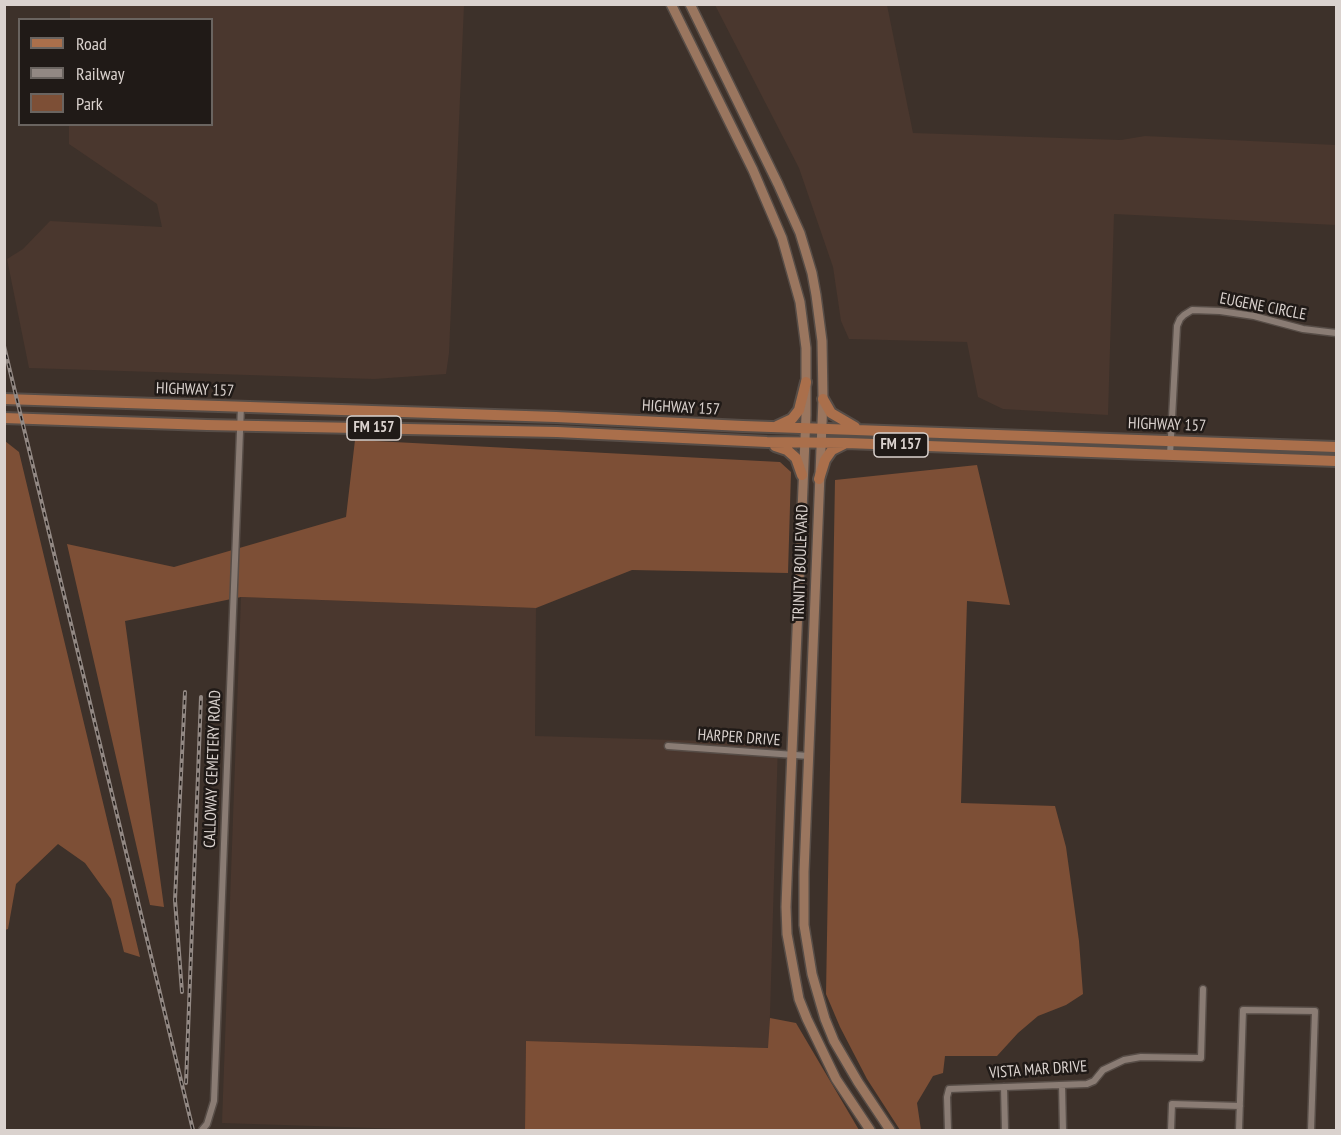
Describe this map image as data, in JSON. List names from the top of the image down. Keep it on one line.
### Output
{"streets":{"main road":["HIGHWAY 157","FM 157","TRINITY BOULEVARD"],"street":["EUGENE CIRCLE","HARPER DRIVE","CALLOWAY CEMETERY ROAD","VISTA MAR DRIVE"]},"crossings":[["EUGENE CIRCLE","HIGHWAY 157"],["HIGHWAY 157","TRINITY BOULEVARD"],["HIGHWAY 157","CALLOWAY CEMETERY ROAD"],["TRINITY BOULEVARD","HARPER DRIVE"]],"legend":["Road","Railway","Park"]}
